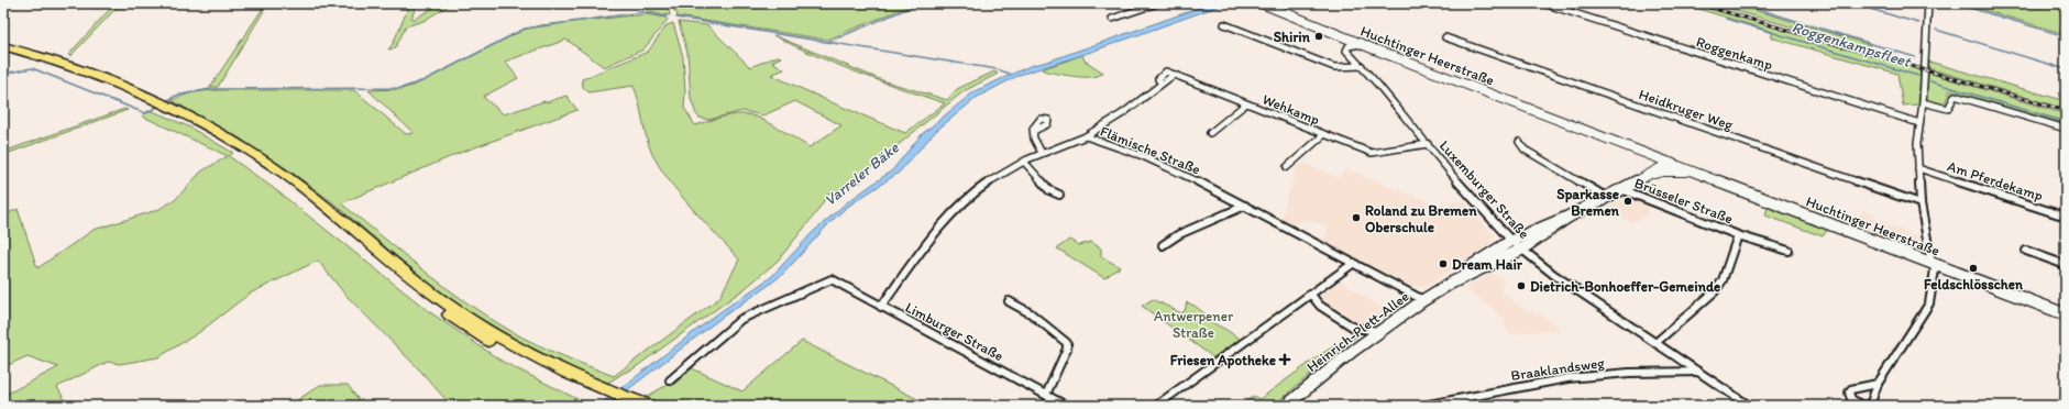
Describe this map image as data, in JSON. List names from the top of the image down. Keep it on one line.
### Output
{"streets":{"main road":["Huchtinger Heerstraße","Heinrich-Plett-Allee"],"street":["Roggenkamp","Wehkamp","Heidkruger Weg","Flämische Straße","Am Pferdekamp","Luxemburger Straße","Brüsseler Straße","Limburger Straße","Braaklandsweg"]},"crossings":[["Huchtinger Heerstraße","Luxemburger Straße"],["Huchtinger Heerstraße","Heinrich-Plett-Allee"],["Wehkamp","Flämische Straße"],["Wehkamp","Luxemburger Straße"],["Flämische Straße","Limburger Straße"],["Flämische Straße","Heinrich-Plett-Allee"],["Luxemburger Straße","Brüsseler Straße"],["Luxemburger Straße","Heinrich-Plett-Allee"],["Luxemburger Straße","Braaklandsweg"],["Brüsseler Straße","Heinrich-Plett-Allee"]],"water":["Roggenkampsfleet","Varreler Bäke"],"parks":["Antwerpener Straße"],"places":{"other":["Shirin","Sparkasse Bremen","Roland zu Bremen Oberschule","Dream Hair","Feldschlösschen","Dietrich-Bonhoeffer-Gemeinde"],"health":["Friesen Apotheke"]}}
